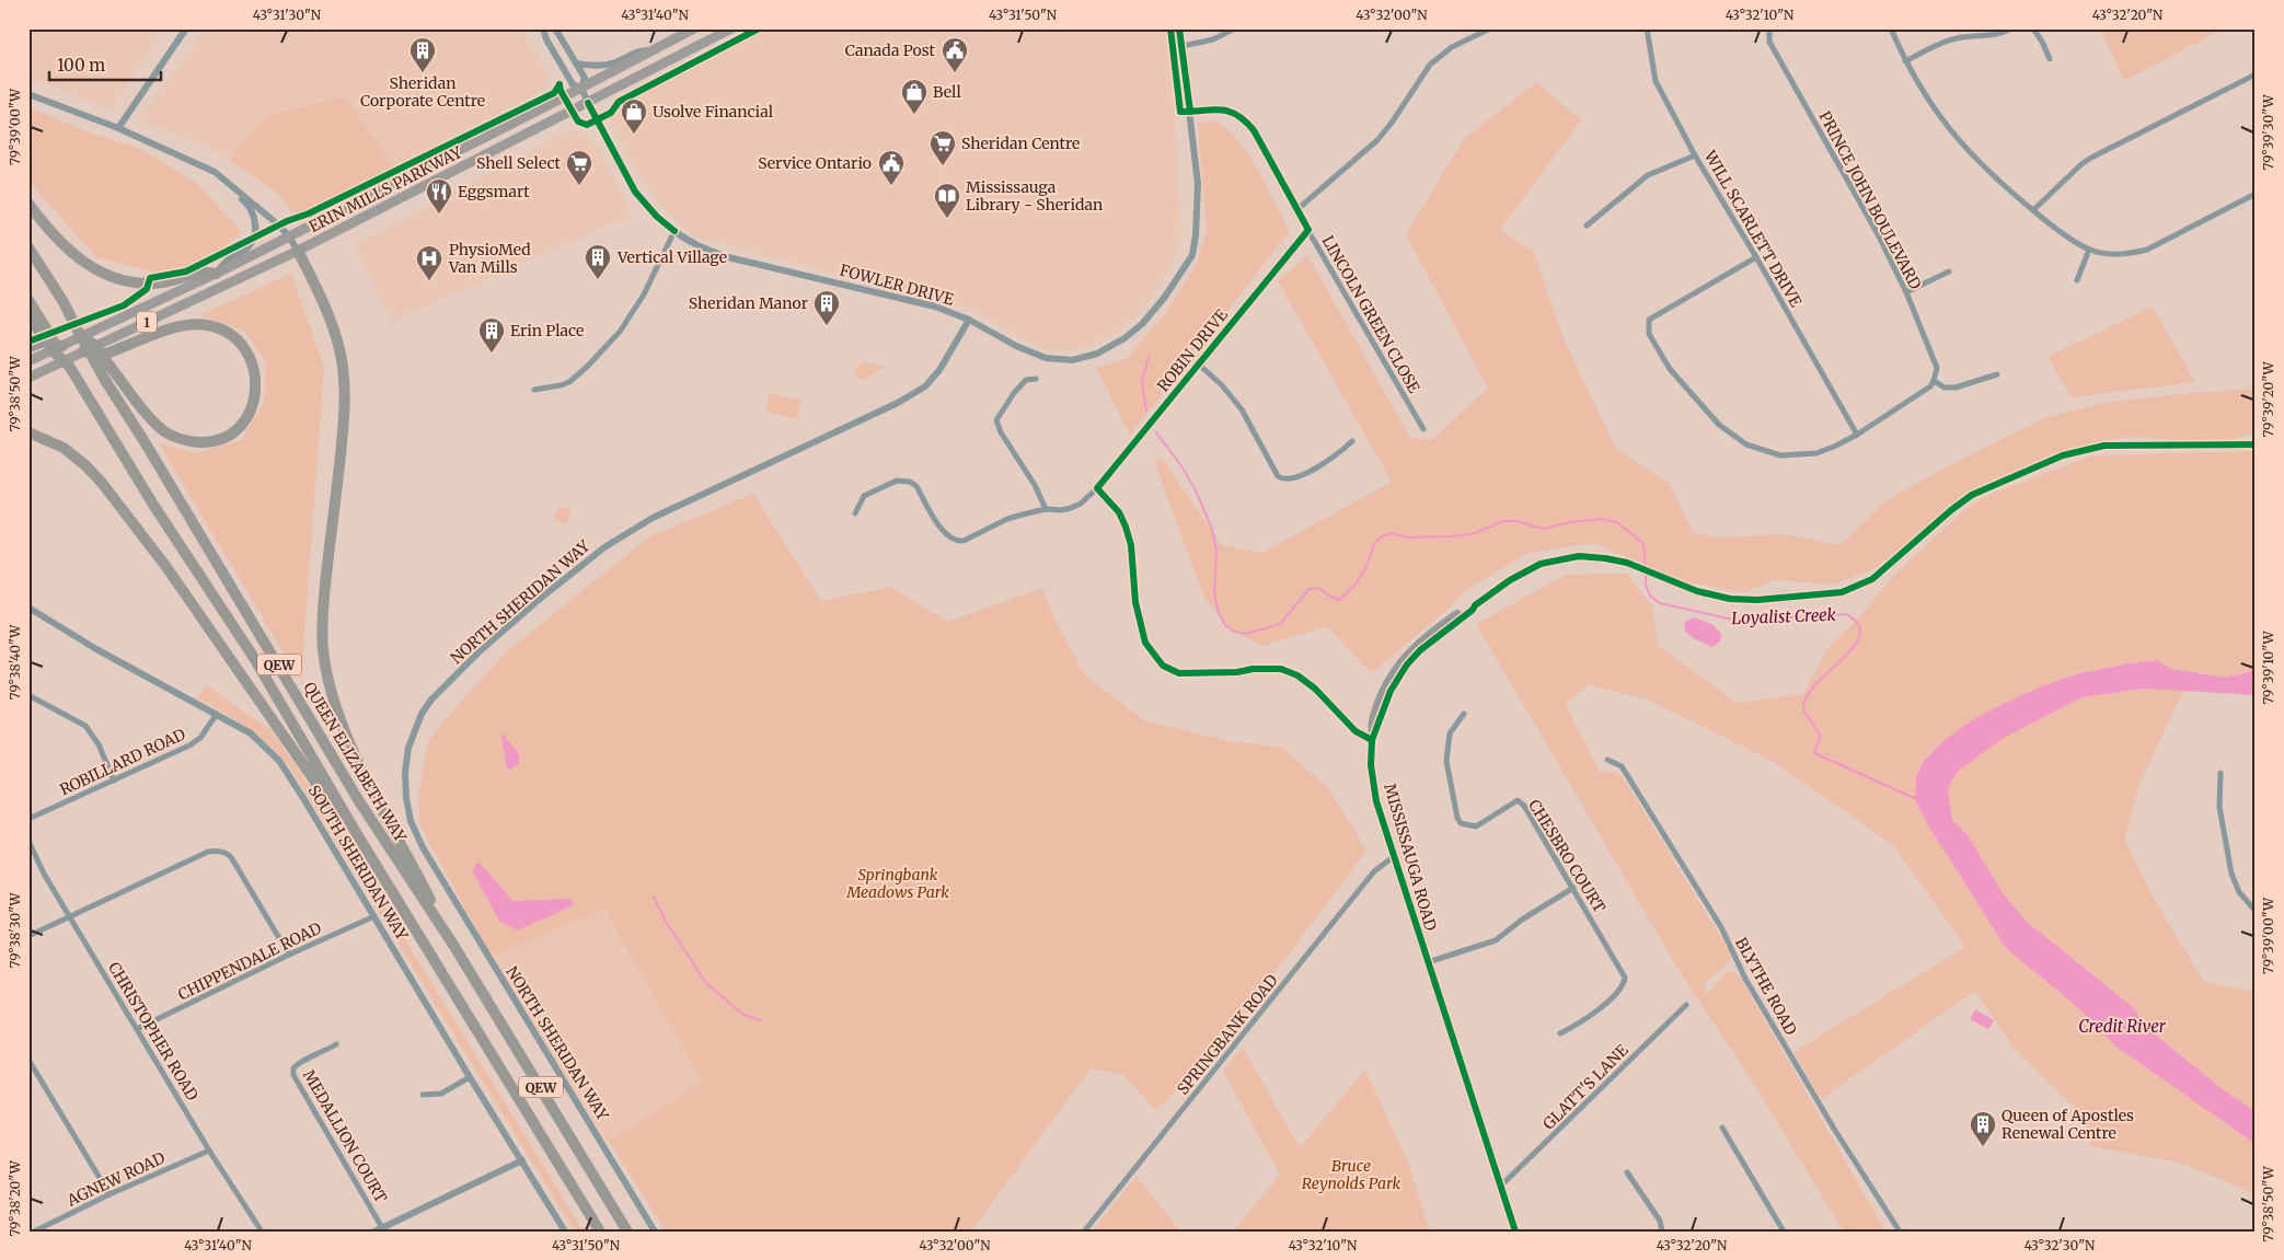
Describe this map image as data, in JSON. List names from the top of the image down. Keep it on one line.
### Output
{"streets":{"highway":["QEW","QUEEN ELIZABETH WAY"],"main road":["ERIN MILLS PARKWAY","1","MISSISSAUGA ROAD"],"street":["PRINCE JOHN BOULEVARD","WILL SCARLETT DRIVE","FOWLER DRIVE","LINCOLN GREEN CLOSE","ROBIN DRIVE","NORTH SHERIDAN WAY","ROBILLARD ROAD","CHESBRO COURT","SOUTH SHERIDAN WAY","CHIPPENDALE ROAD","BLYTHE ROAD","CHRISTOPHER ROAD","SPRINGBANK ROAD","GLATT'S LANE","MEDALLION COURT","AGNEW ROAD"]},"crossings":[["ERIN MILLS PARKWAY","FOWLER DRIVE"],["ERIN MILLS PARKWAY","1"],["FOWLER DRIVE","LINCOLN GREEN CLOSE"],["FOWLER DRIVE","NORTH SHERIDAN WAY"],["LINCOLN GREEN CLOSE","ROBIN DRIVE"],["ROBILLARD ROAD","SOUTH SHERIDAN WAY"],["MISSISSAUGA ROAD","SPRINGBANK ROAD"],["MISSISSAUGA ROAD","GLATT'S LANE"],["SOUTH SHERIDAN WAY","CHIPPENDALE ROAD"],["CHIPPENDALE ROAD","CHRISTOPHER ROAD"],["CHRISTOPHER ROAD","AGNEW ROAD"]],"water":["Loyalist Creek","Credit River"],"parks":["Springbank Meadows Park","Bruce Reynolds Park"],"places":{"building":["Sheridan Corporate Centre","Vertical Village","Sheridan Manor","Erin Place","Queen of Apostles Renewal Centre"],"public building":["Canada Post","Service Ontario"],"shop":["Bell","Usolve Financial"],"supermarket":["Sheridan Centre","Shell Select"],"restaurant":["Eggsmart"],"library":["Mississauga Library - Sheridan"],"hospital":["PhysioMed Van Mills"]},"scale_bar":"100 m","coordinates":["43°31'30\"N","43°31'40\"N","43°31'50\"N","43°32'00\"N","43°32'10\"N","43°32'20\"N","79°39'00\"W","79°39'30\"W","79°38'50\"W","79°39'20\"W","79°38'40\"W","79°39'10\"W","79°38'30\"W","79°38'20\"W","43°32'30\"N"]}
